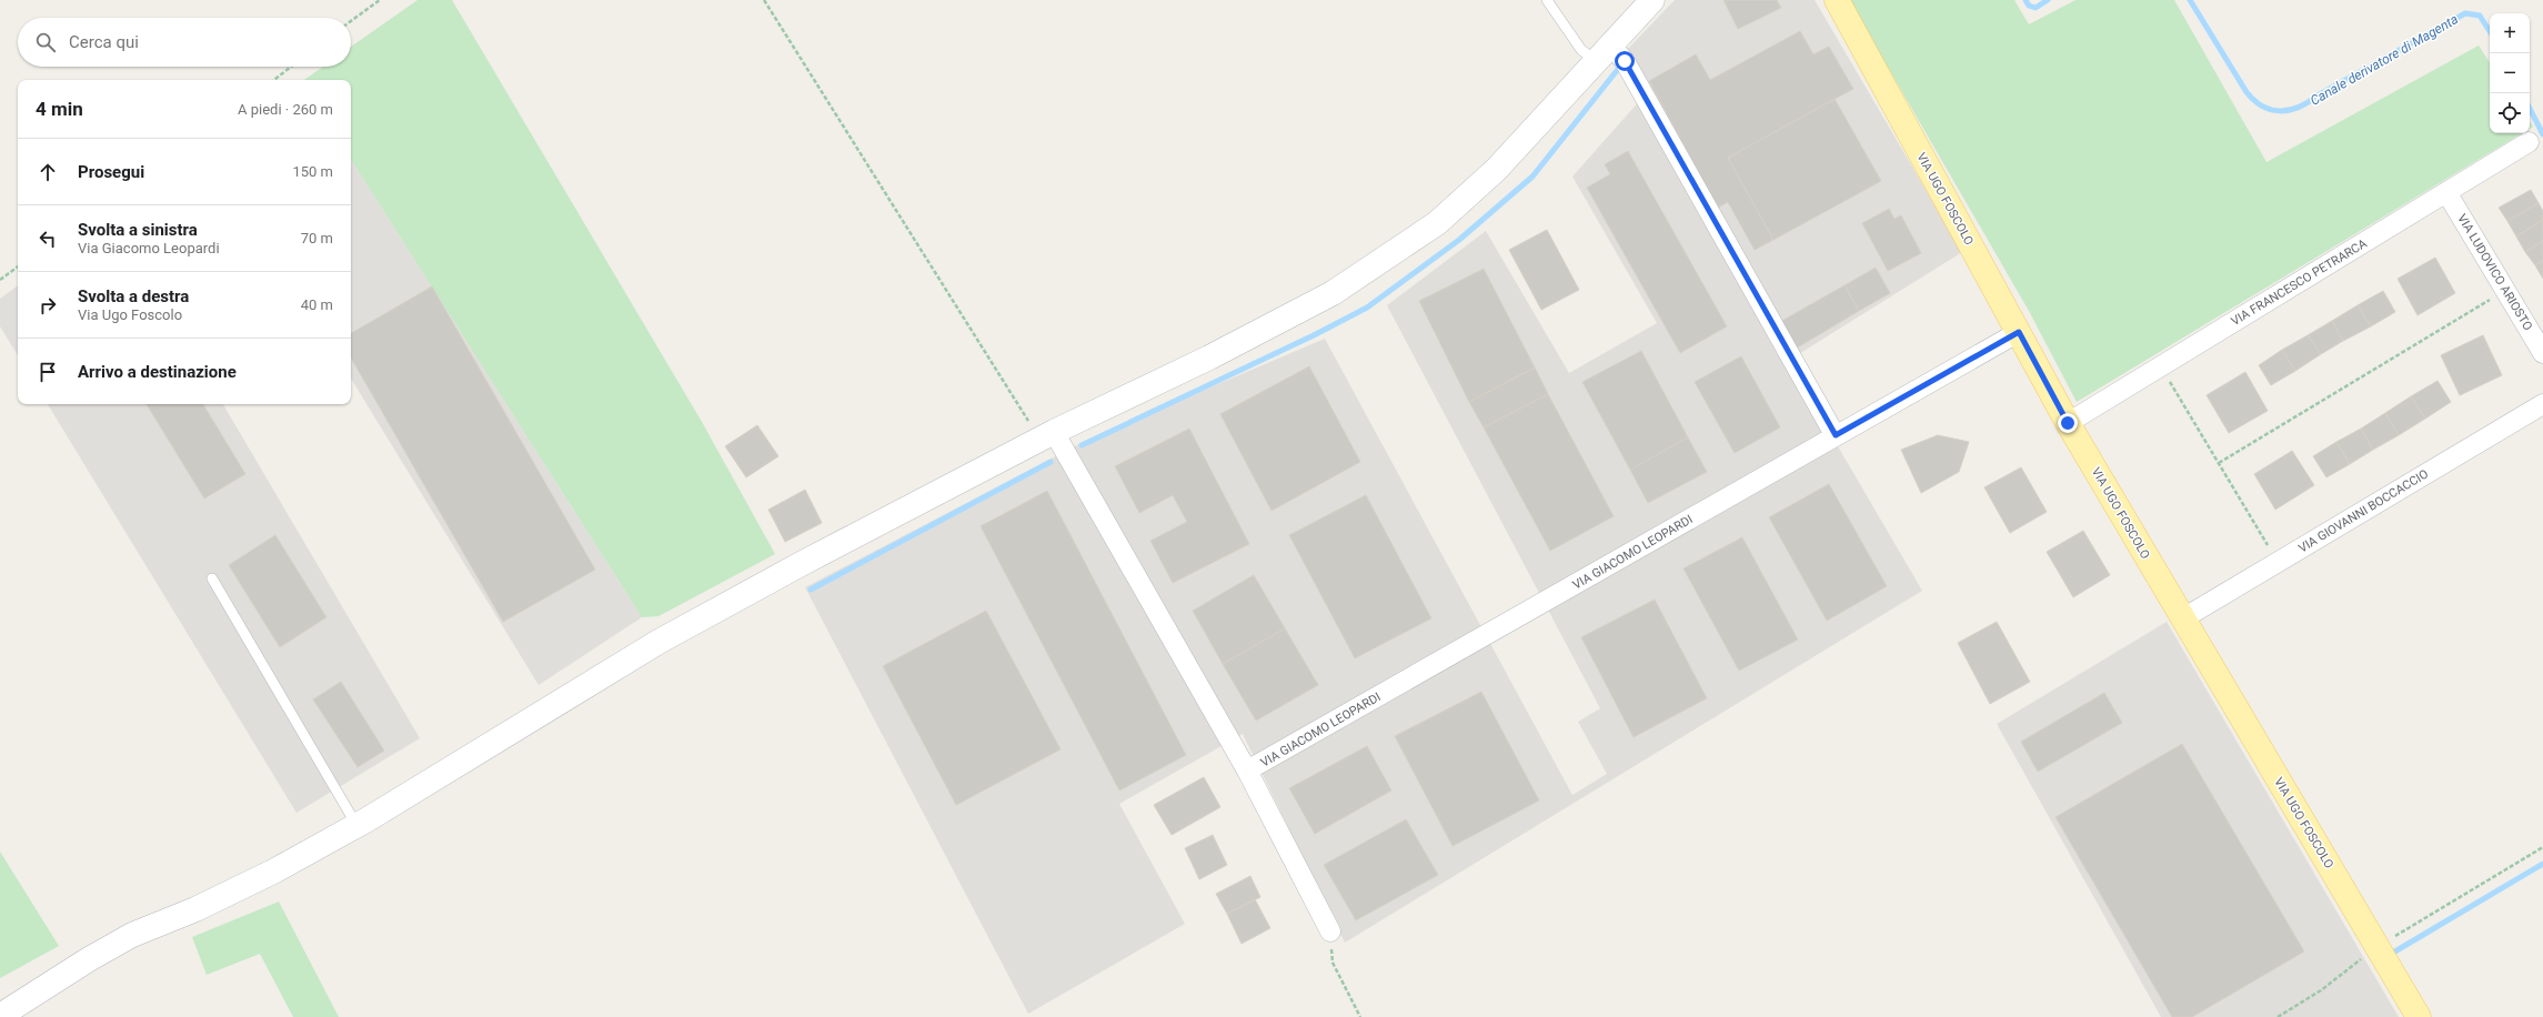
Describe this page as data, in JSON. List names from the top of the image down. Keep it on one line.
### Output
{"streets":{"main road":["VIA UGO FOSCOLO"],"street":["VIA LUDOVICO ARIOSTO","VIA FRANCESCO PETRARCA","VIA GIOVANNI BOCCACCIO","VIA GIACOMO LEOPARDI"]},"crossings":[["VIA UGO FOSCOLO","VIA FRANCESCO PETRARCA"],["VIA UGO FOSCOLO","VIA GIOVANNI BOCCACCIO"],["VIA UGO FOSCOLO","VIA GIACOMO LEOPARDI"],["VIA LUDOVICO ARIOSTO","VIA FRANCESCO PETRARCA"]],"water":["Canale derivatore di Magenta"],"page":{"map_buttons":["+","−"],"search":"Cerca qui","heading":["4 min","A piedi · 260 m"],"list":[["Prosegui","150 m"],["Svolta a sinistra","Via Giacomo Leopardi","70 m"],["Svolta a destra","Via Ugo Foscolo","40 m"],"Arrivo a destinazione"]}}
